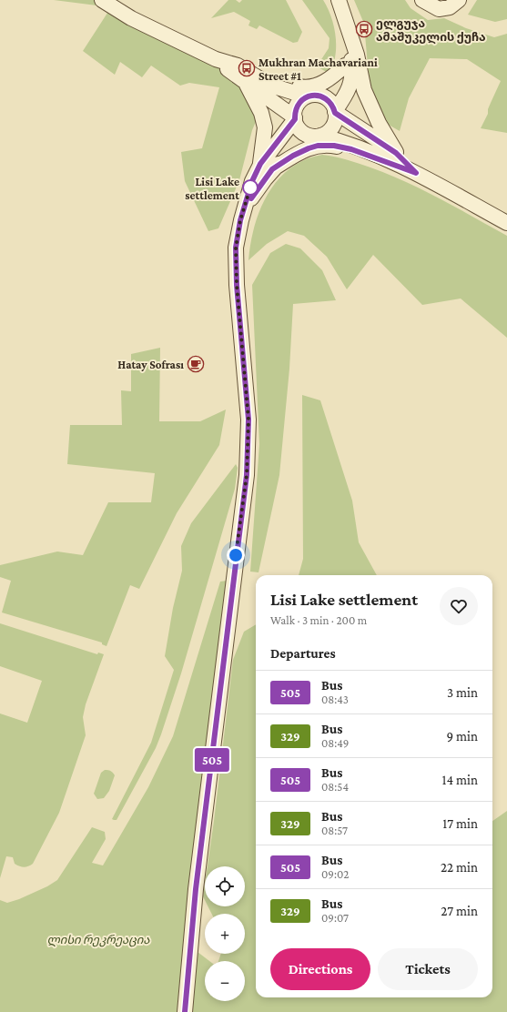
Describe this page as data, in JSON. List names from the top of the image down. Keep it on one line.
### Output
{"parks":["ლისი რეკრეაცია"],"places":{"bus stop":["ელგუჯა ამაშუკელის ქუჩა","Mukhran Machavariani Street #1"],"other":["Lisi Lake settlement"],"cafe":["Hatay Sofrası"]},"lines":["bus line 505"],"page":{"on_map":"505","heading":[["Lisi Lake settlement","Walk · 3 min · 200 m"],"Departures"],"list":[{"mark":"505","name":"Bus","note":"08:43","value":"3 min"},{"mark":"329","name":"Bus","note":"08:49","value":"9 min"},{"mark":"505","name":"Bus","note":"08:54","value":"14 min"},{"mark":"329","name":"Bus","note":"08:57","value":"17 min"},{"mark":"505","name":"Bus","note":"09:02","value":"22 min"},{"mark":"329","name":"Bus","note":"09:07","value":"27 min"}],"map_buttons":["+","−"],"buttons":["Directions","Tickets"]}}
